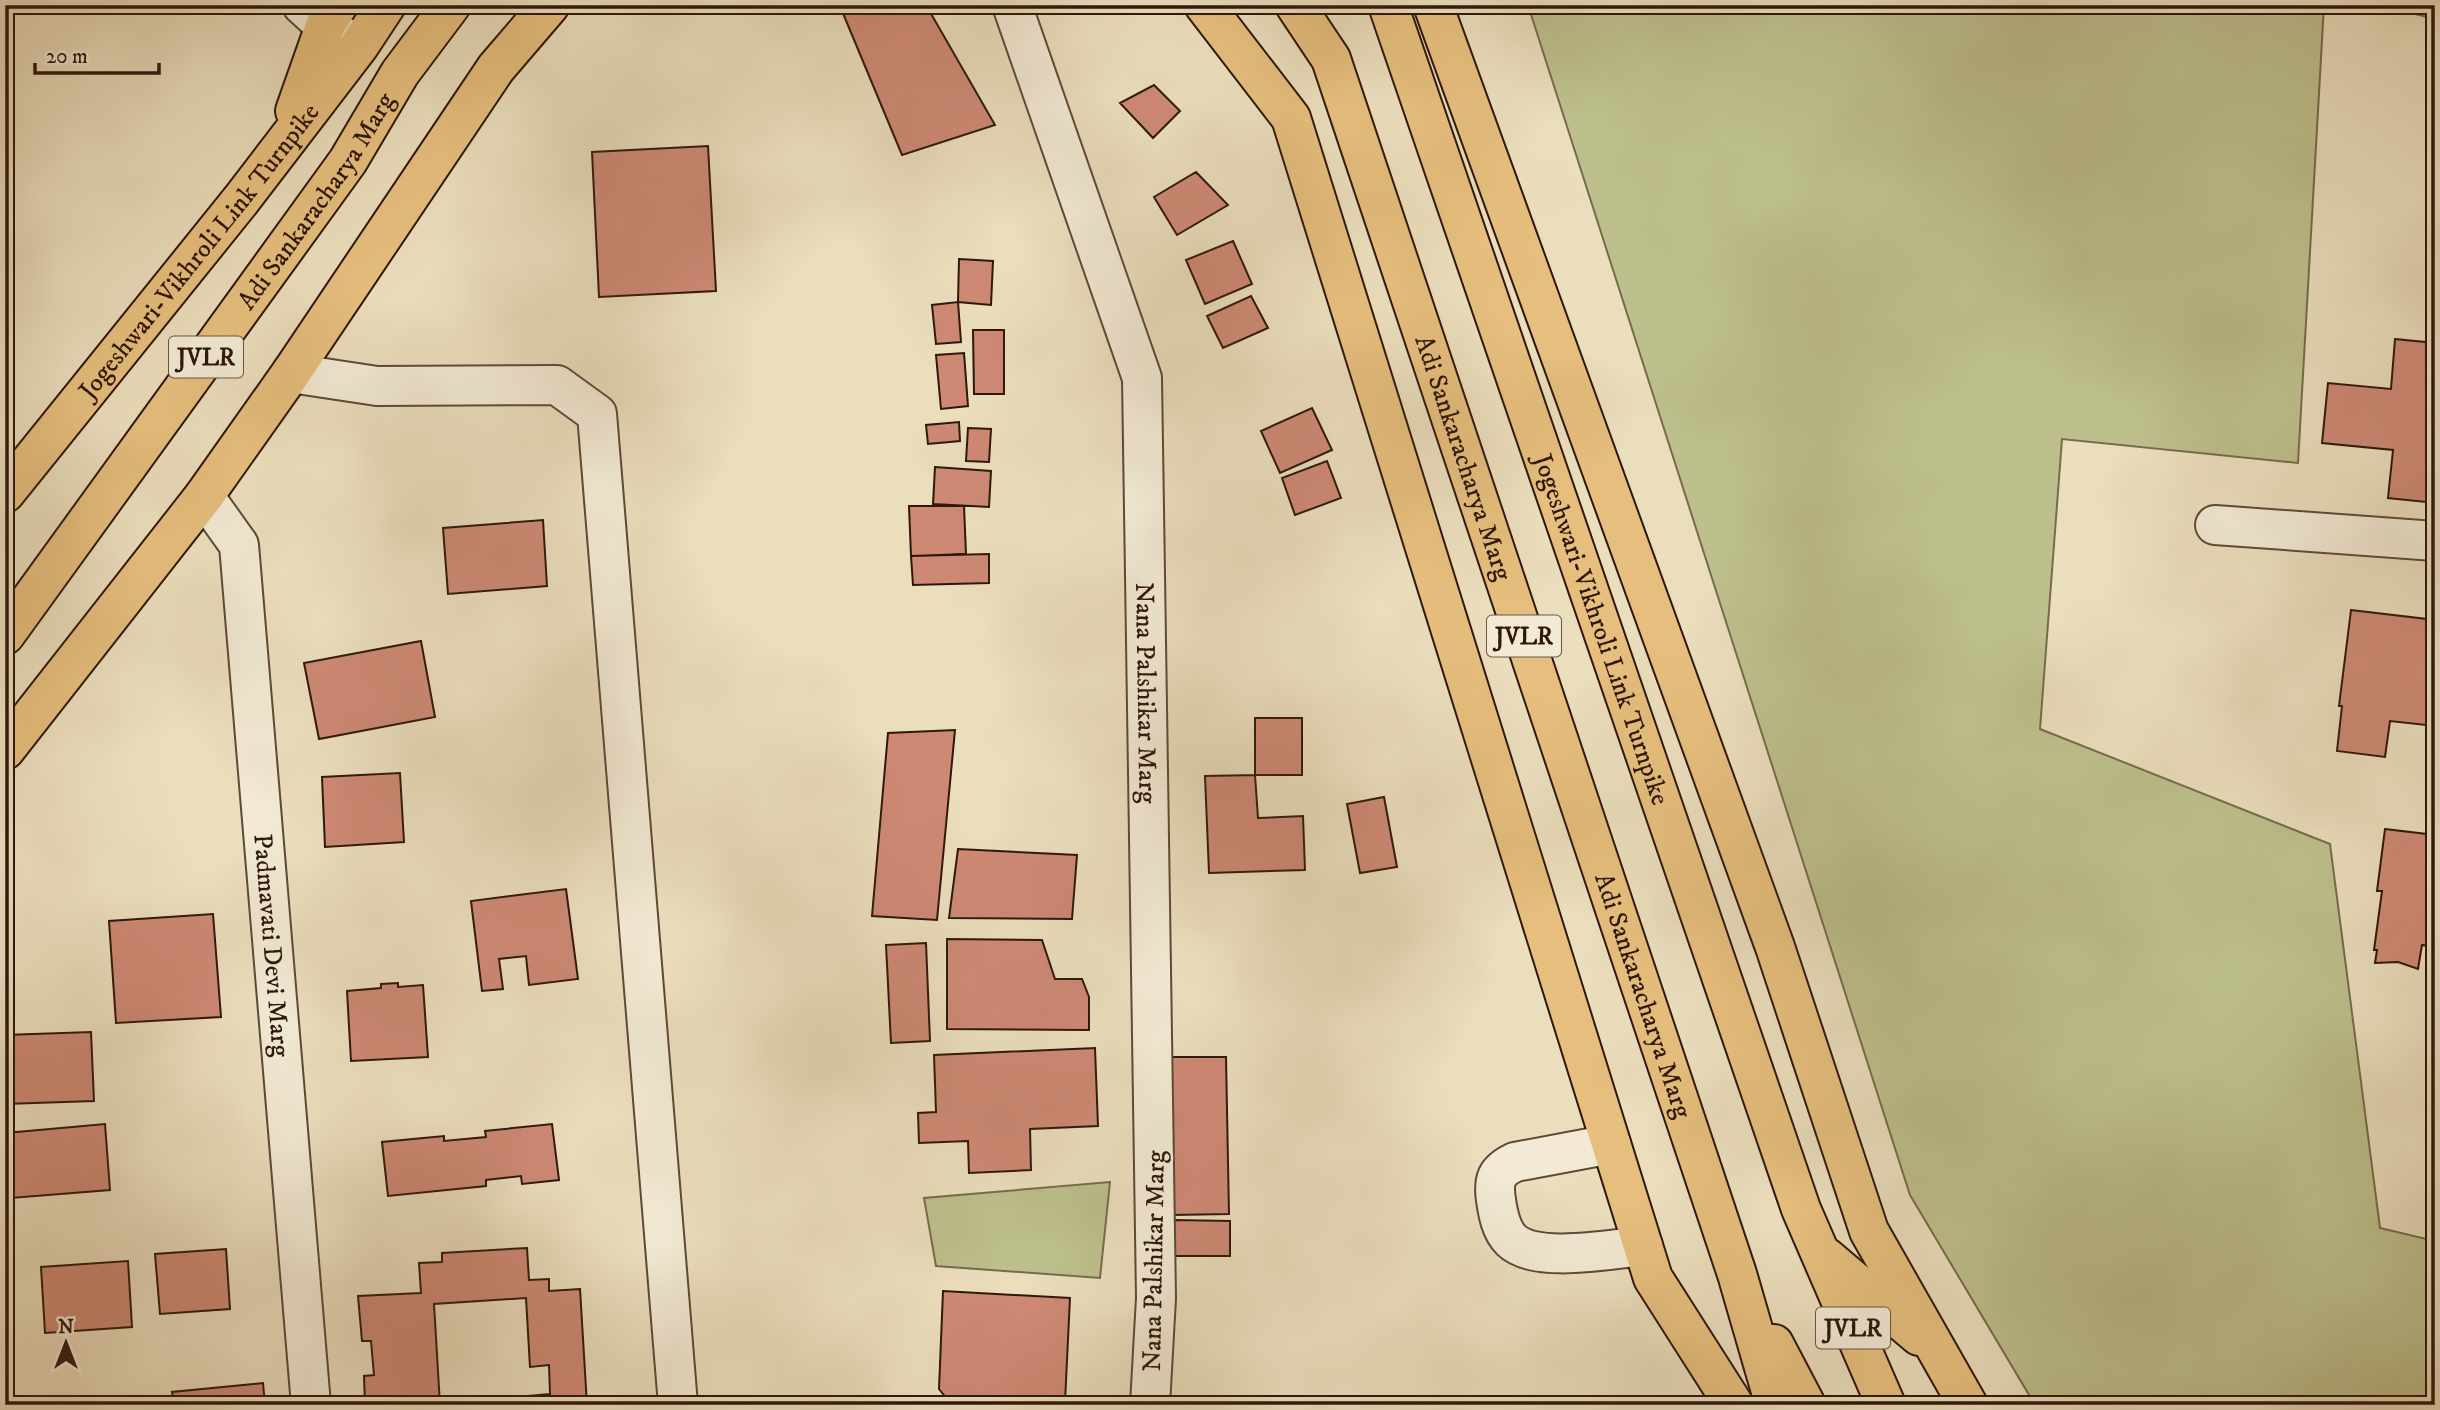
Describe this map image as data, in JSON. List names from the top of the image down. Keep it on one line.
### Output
{"streets":{"main road":["Adi Sankaracharya Marg","Jogeshwari-Vikhroli Link Turnpike","JVLR"],"street":["Nana Palshikar Marg","Padmavati Devi Marg"]},"crossings":[["Adi Sankaracharya Marg","JVLR"],["Jogeshwari-Vikhroli Link Turnpike","JVLR"]],"scale_bar":"20 m","north":"top"}
